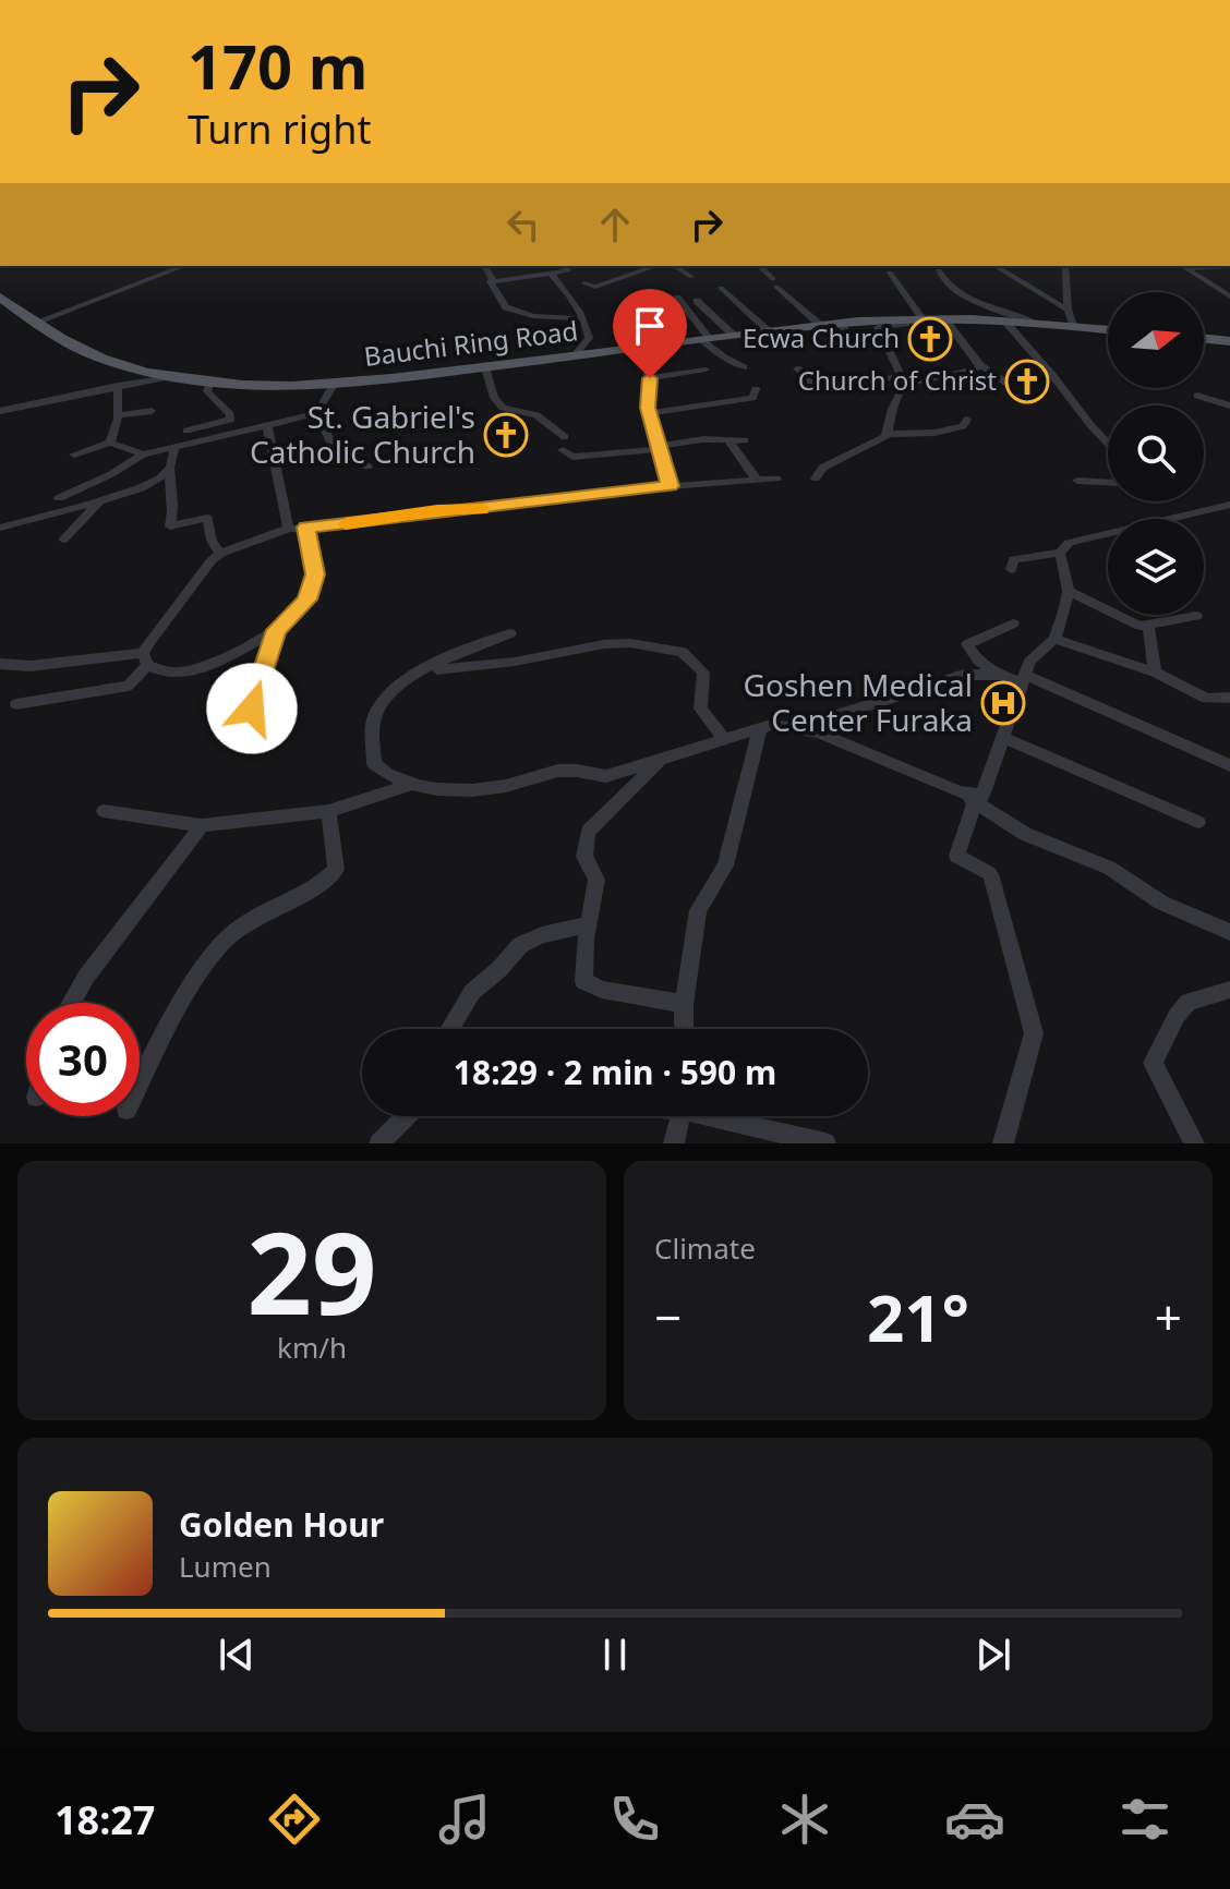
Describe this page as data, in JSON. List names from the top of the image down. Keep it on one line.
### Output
{"streets":{"main road":["Bauchi Ring Road"]},"places":{"church":["Ecwa Church","Church of Christ","St. Gabriel's Catholic Church"],"hospital":["Goshen Medical Center Furaka"]},"north":"right","page":{"turn":["170 m","Turn right"],"limit":"30","trip":"18:29 · 2 min · 590 m","tile":[["29","km/h"],"Climate"],"heat":["−","21°","+"],"song":["Golden Hour","Lumen"],"tabs":"18:27"}}
